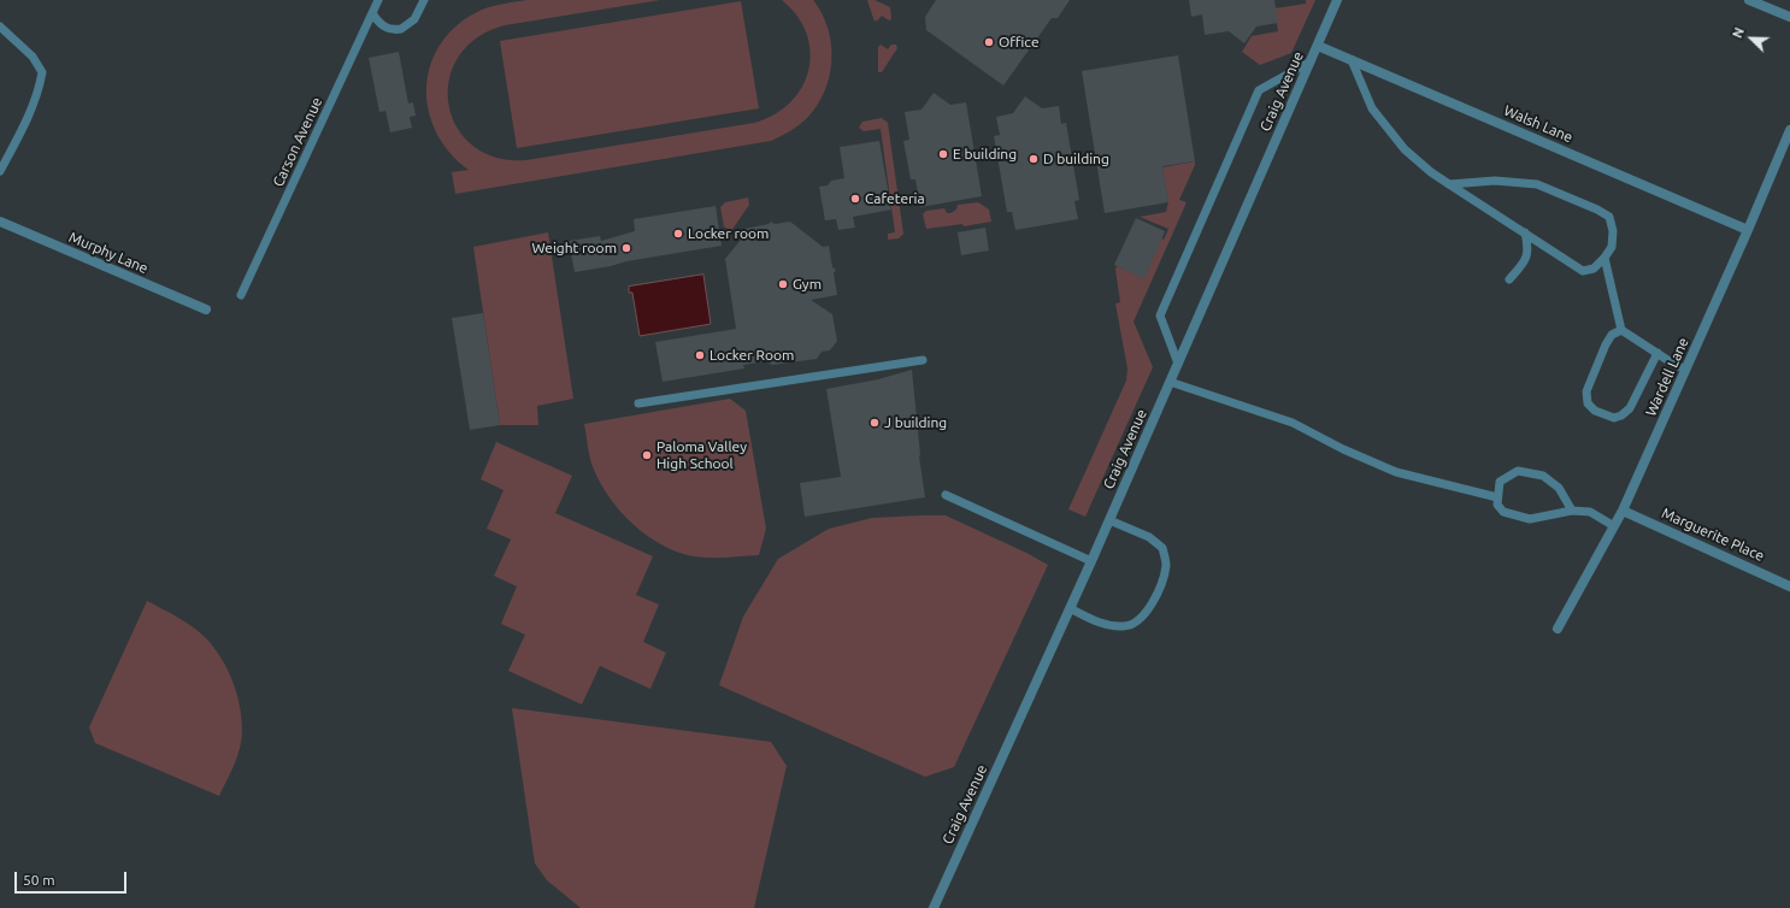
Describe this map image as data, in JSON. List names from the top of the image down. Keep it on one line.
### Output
{"streets":{"street":["Craig Avenue","Walsh Lane","Murphy Lane","Wardell Lane","Marguerite Place"],"lane":["Carson Avenue"]},"crossings":[["Craig Avenue","Walsh Lane"],["Walsh Lane","Wardell Lane"],["Wardell Lane","Marguerite Place"]],"places":["Office","E building","D building","Cafeteria","Locker room","Weight room","Gym","Locker Room","J building","Paloma Valley High School"],"scale_bar":"50 m","north":"top left"}
